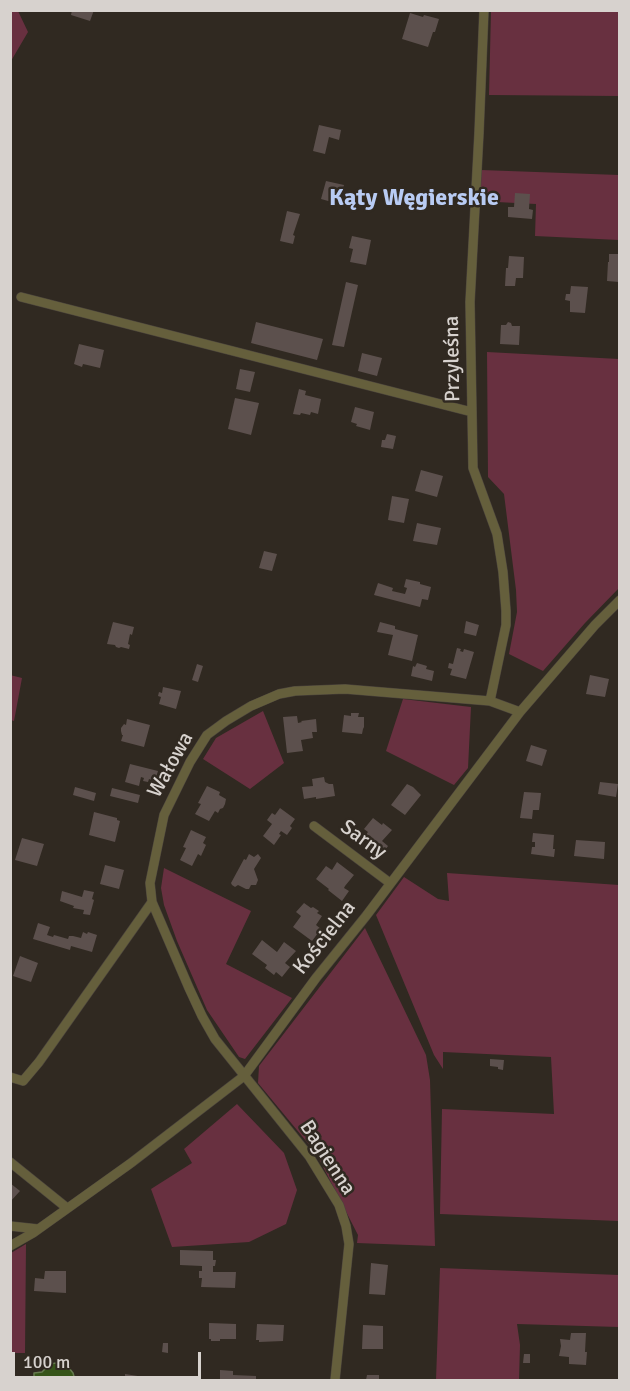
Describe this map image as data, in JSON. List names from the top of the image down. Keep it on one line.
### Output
{"streets":{"street":["Przyleśna","Wałowa","Sarny","Kościelna","Bagienna"]},"crossings":[["Przyleśna","Wałowa"],["Wałowa","Kościelna"],["Wałowa","Bagienna"],["Sarny","Kościelna"],["Kościelna","Bagienna"]],"districts":["Kąty Węgierskie"],"scale_bar":"100 m"}
